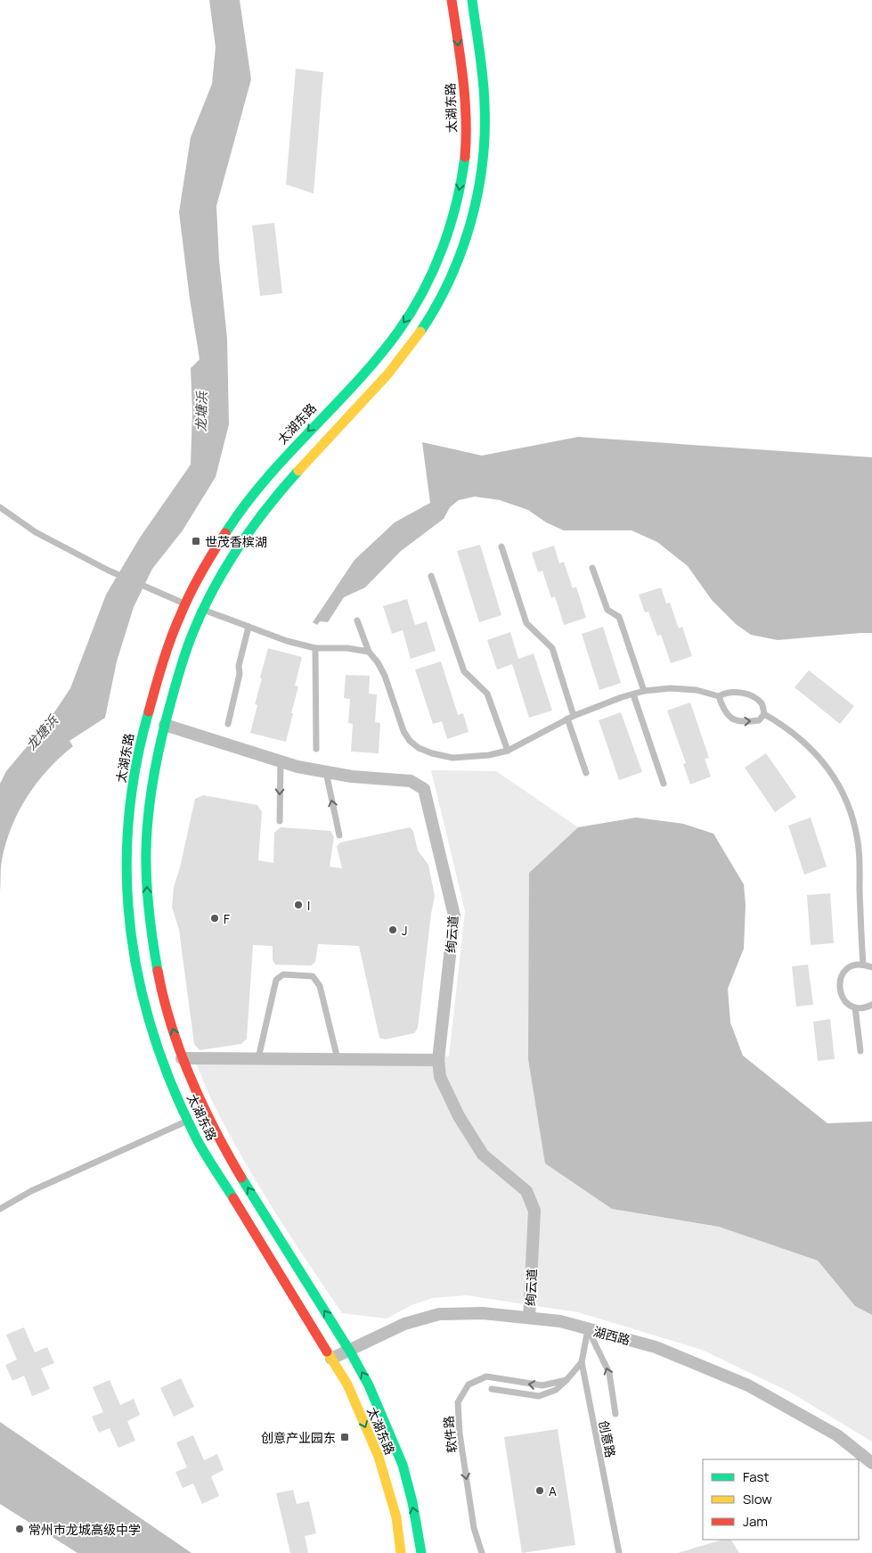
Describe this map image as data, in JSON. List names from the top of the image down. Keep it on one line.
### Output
{"streets":{"main road":["太湖东路"],"street":["绚云道","湖西路"],"lane":["软件路","创意路"]},"crossings":[["太湖东路","绚云道"],["太湖东路","湖西路"],["绚云道","湖西路"],["湖西路","创意路"]],"water":["龙塘浜"],"places":{"transit":["世茂香槟湖","创意产业园东"],"other":["I","F","J","A","常州市龙城高级中学"]},"legend":["Fast","Slow","Jam"]}
